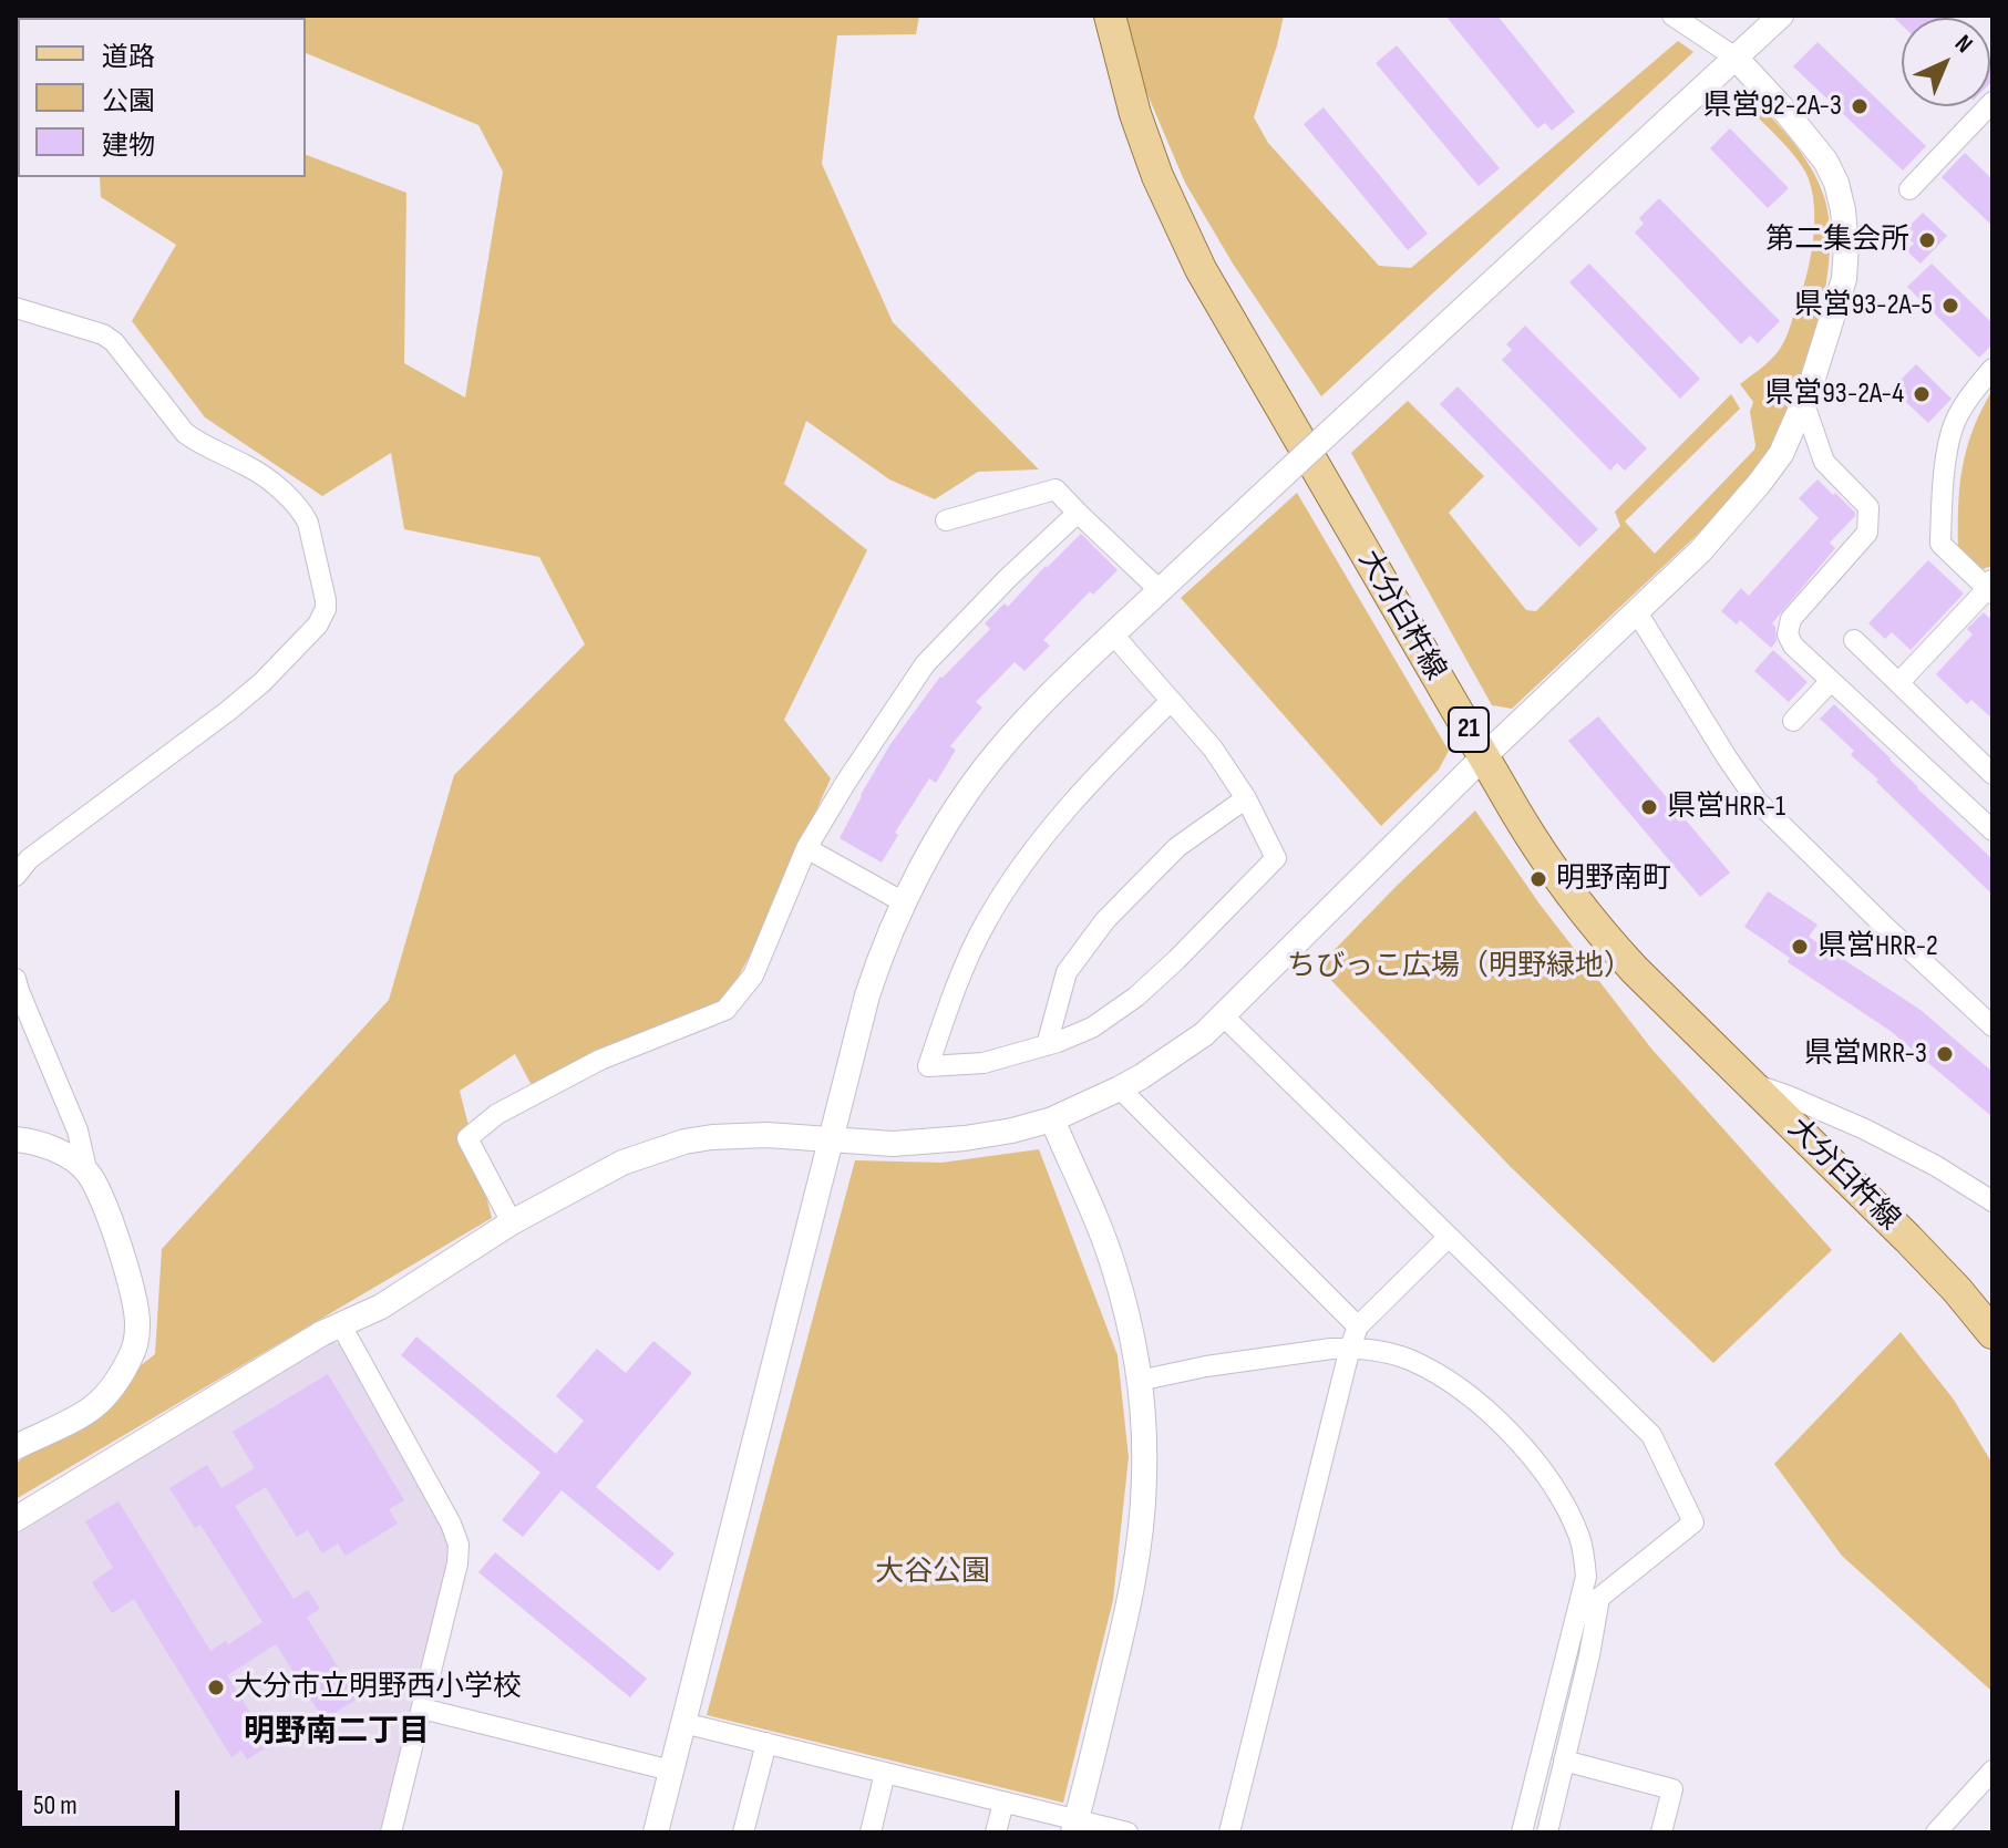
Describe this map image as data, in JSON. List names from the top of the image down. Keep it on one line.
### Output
{"streets":{"main road":["大分臼杵線","21"]},"districts":["明野南二丁目"],"parks":["ちびっこ広場（明野緑地）","大谷公園"],"places":["県営92-2A-3","第二集会所","県営93-2A-5","県営93-2A-4","県営HRR-1","明野南町","県営HRR-2","県営MRR-3","大分市立明野西小学校"],"legend":["道路","公園","建物"],"scale_bar":"50 m","north":"top right"}
